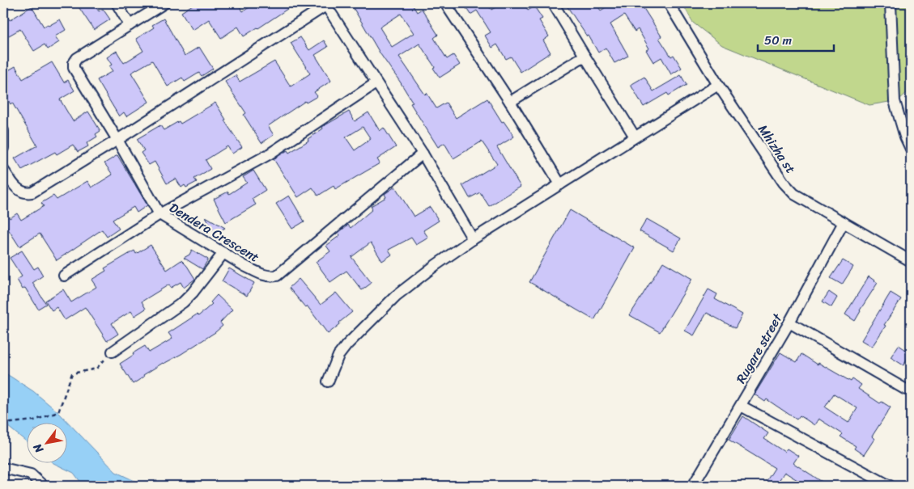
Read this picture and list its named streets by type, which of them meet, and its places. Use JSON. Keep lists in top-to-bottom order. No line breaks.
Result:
{"streets":{"street":["Mhizha st","Dendera Crescent","Rugare street"]},"crossings":[["Mhizha st","Rugare street"]],"scale_bar":"50 m","north":"bottom left"}
